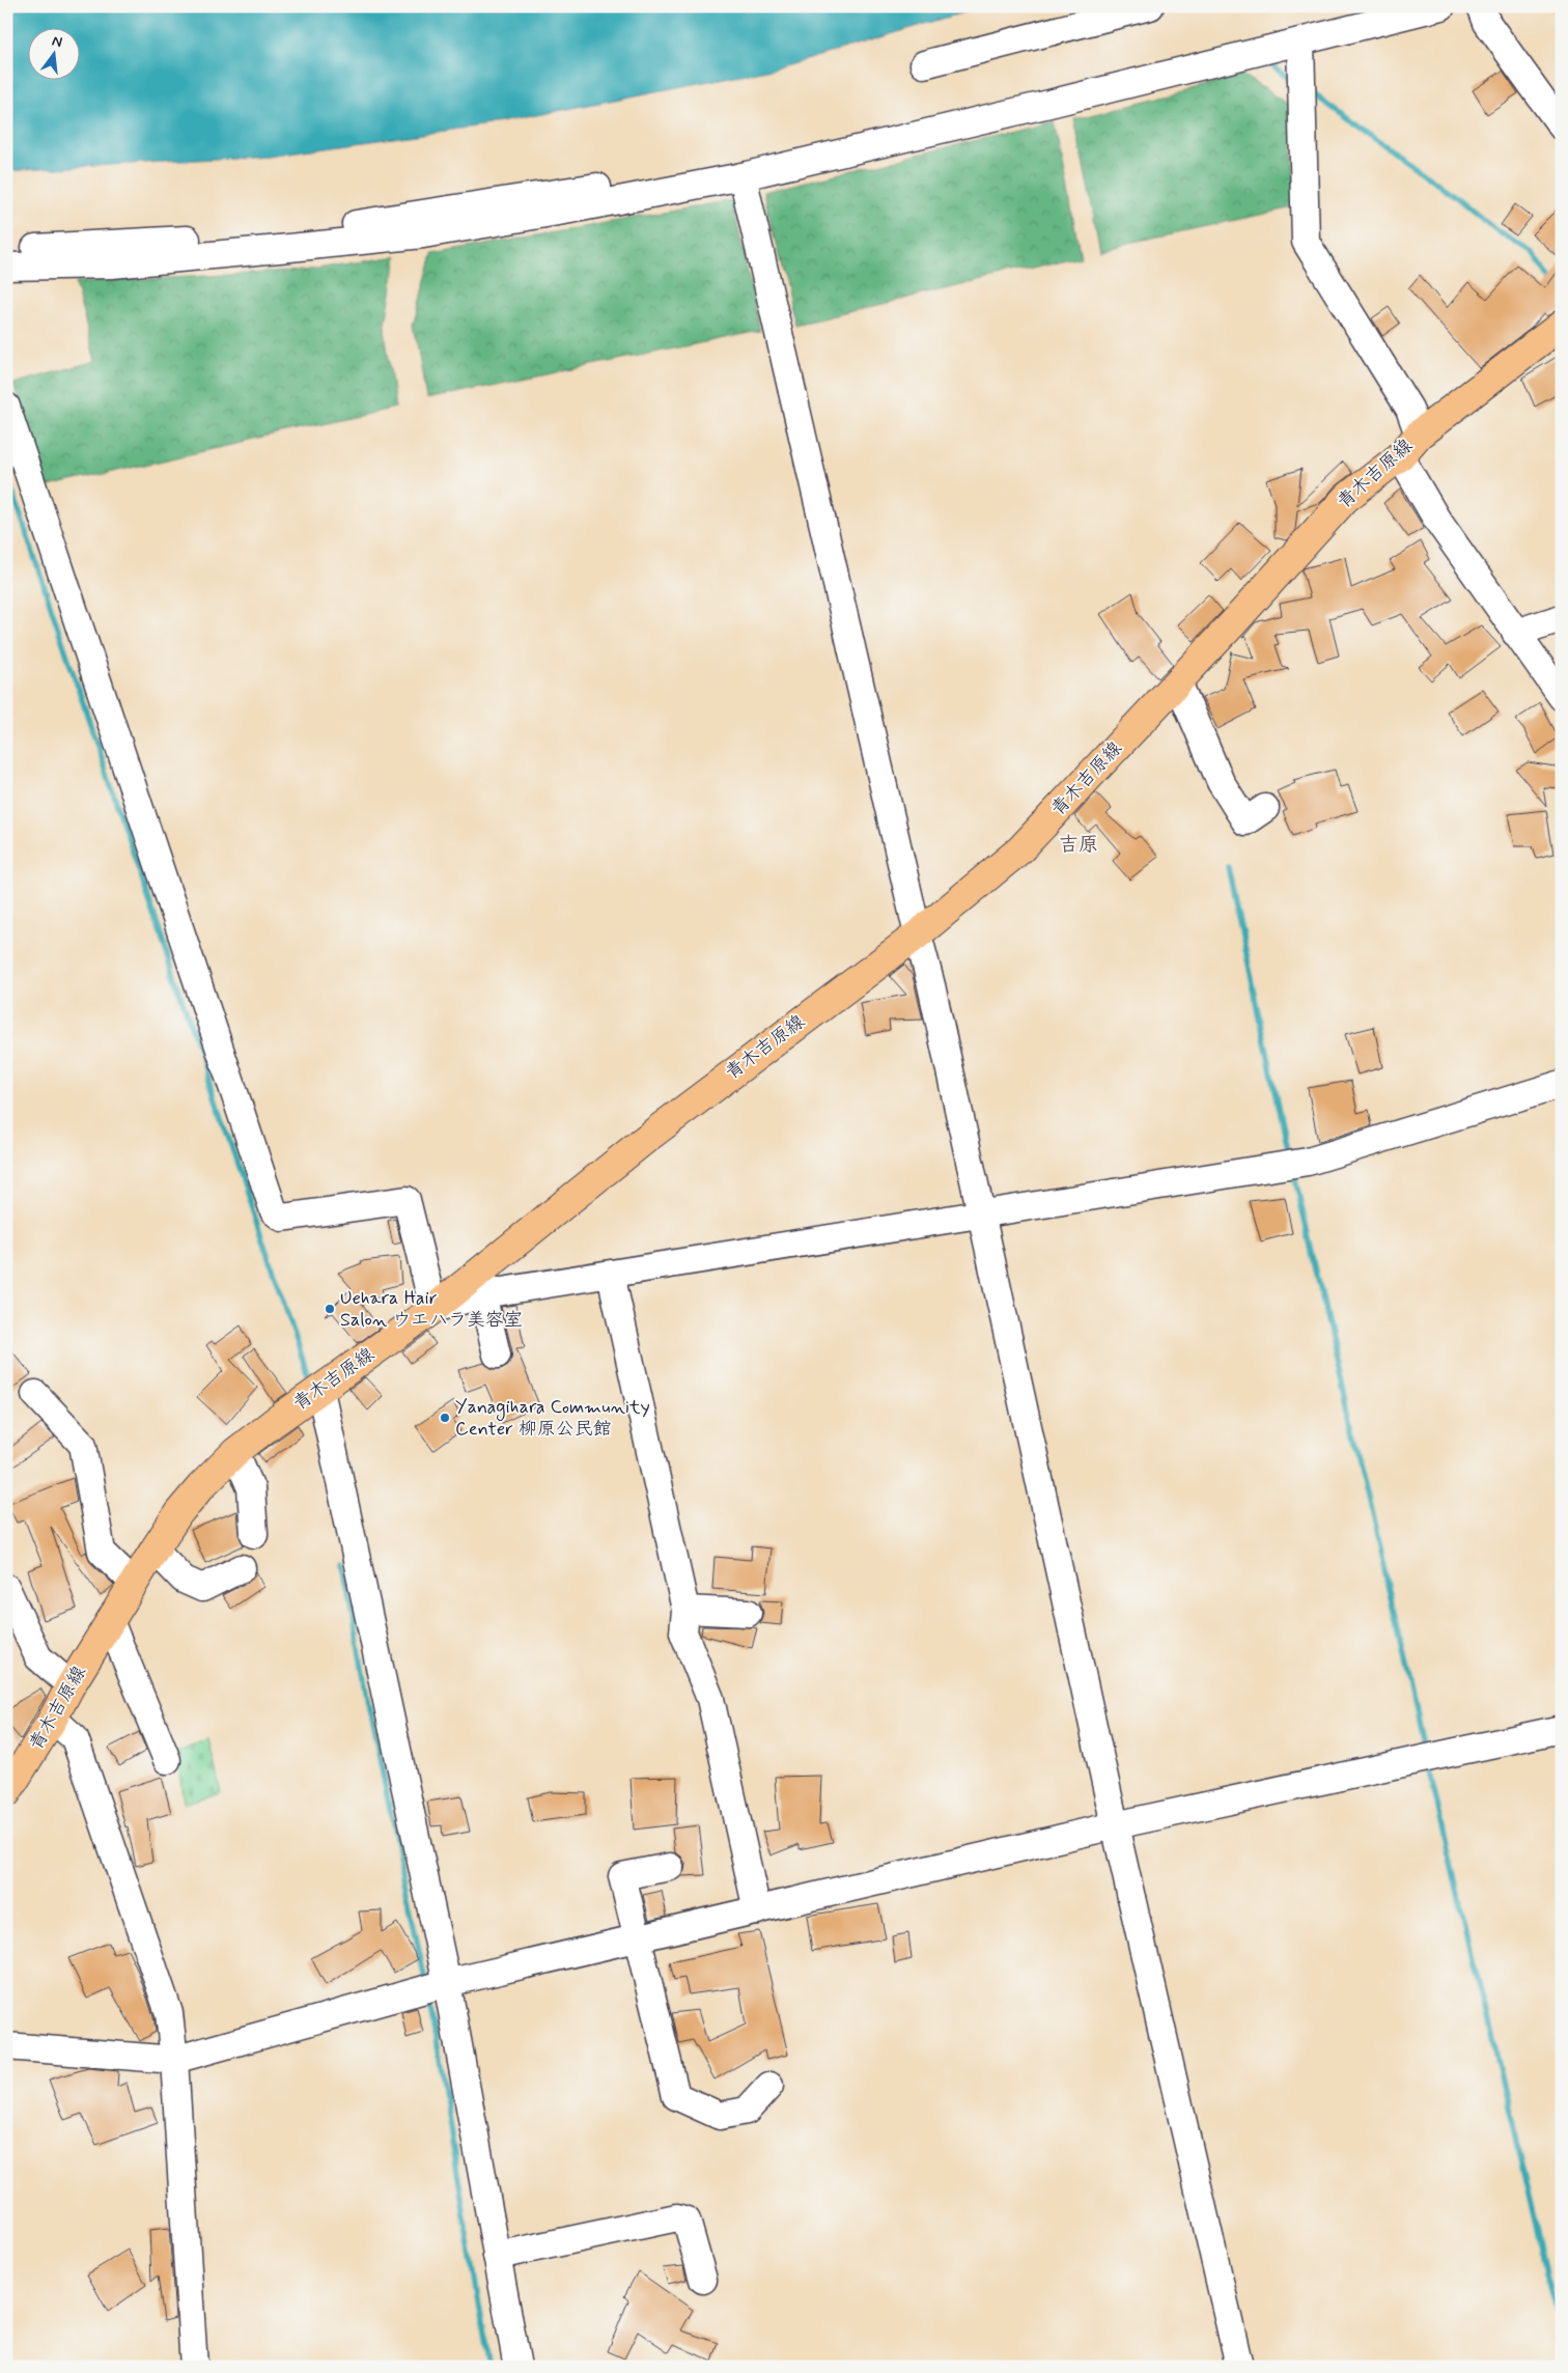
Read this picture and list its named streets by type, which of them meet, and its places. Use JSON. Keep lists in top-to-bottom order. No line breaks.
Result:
{"streets":{"main road":["青木吉原線"]},"districts":["吉原"],"places":["Uehara Hair Salon ウエハラ美容室","Yanagihara Community Center 柳原公民館"],"north":"top"}
